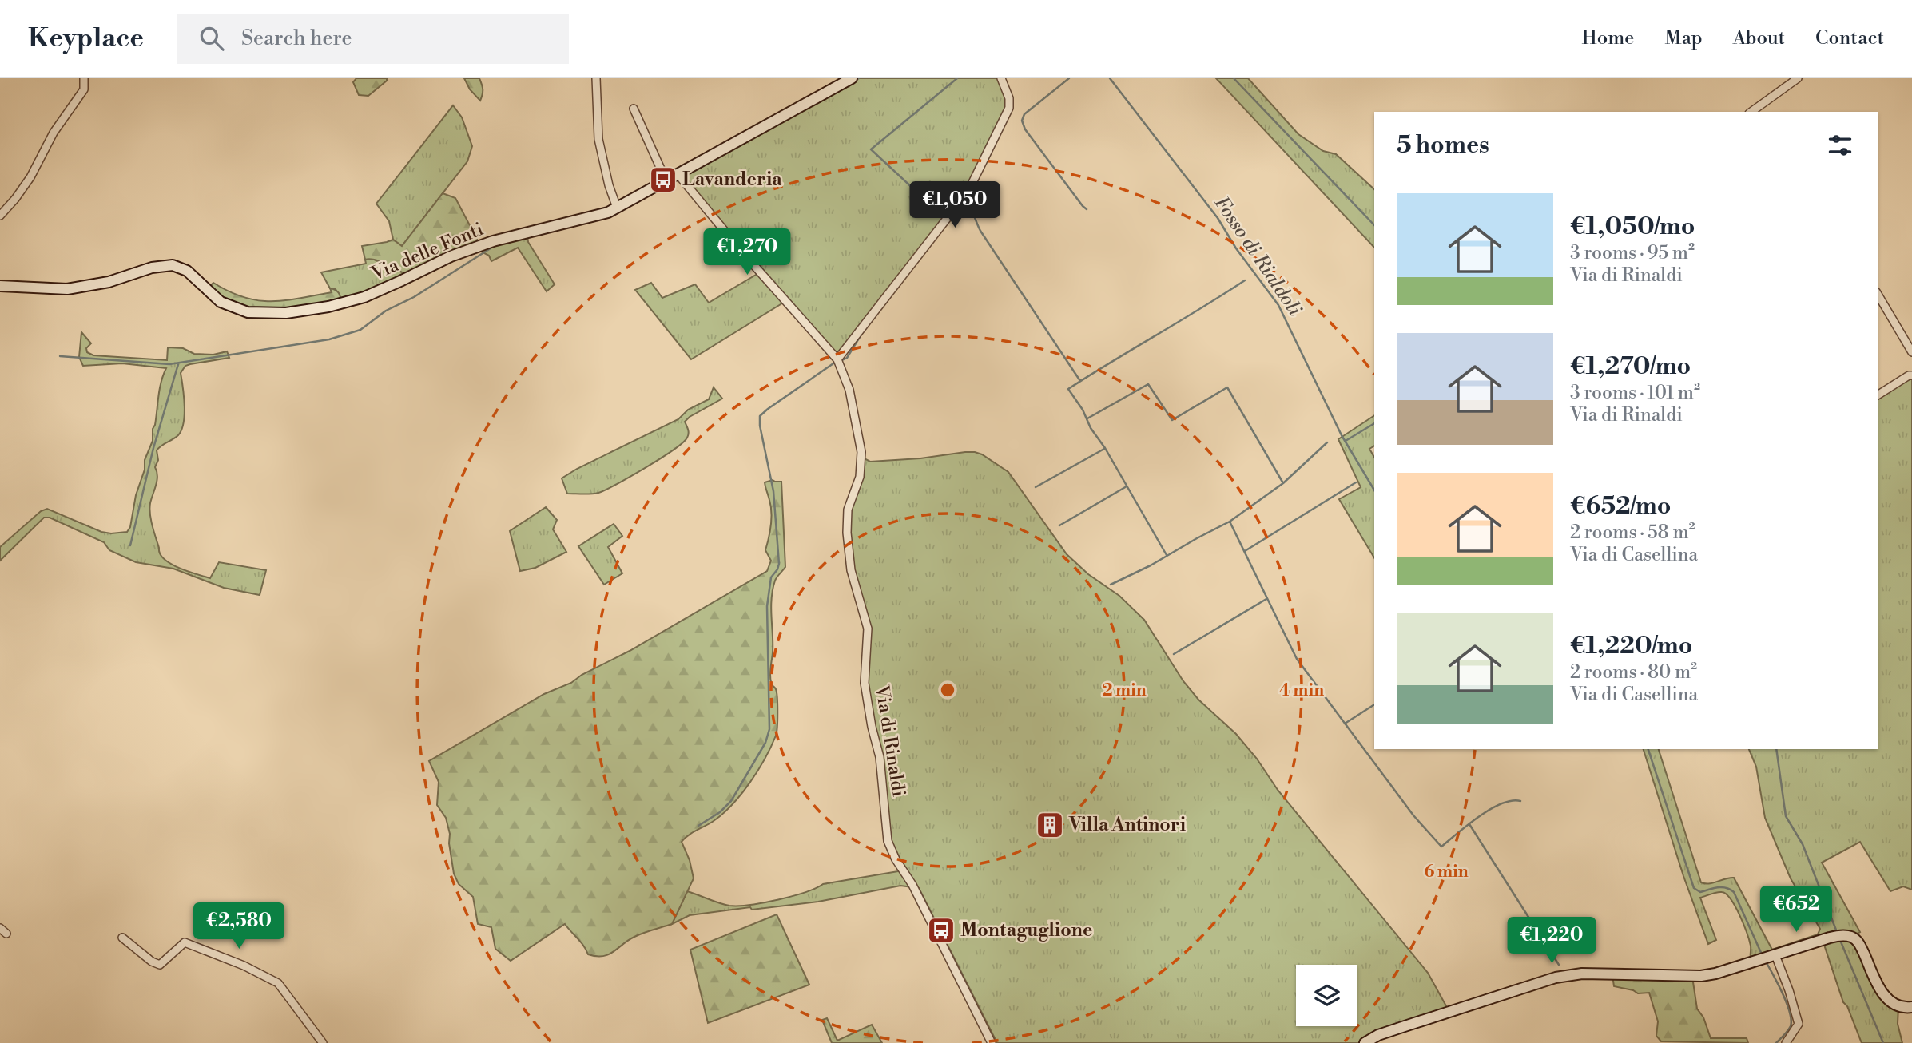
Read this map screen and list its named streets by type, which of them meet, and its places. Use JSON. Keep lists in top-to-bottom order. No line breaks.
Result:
{"streets":{"street":["Via delle Fonti","Via di Rinaldi"]},"crossings":[["Via delle Fonti","Via di Rinaldi"]],"water":["Fosso di Rialdoli"],"places":{"bus stop":["Lavanderia","Montaguglione"],"building":["Villa Antinori"]},"page":{"header":"Keyplace","search":"Search here","nav":["Home","Map","About","Contact"],"heading":"5 homes","list":[{"name":"€1,050/mo","note":"3 rooms · 95 m² · Via di Rinaldi"},{"name":"€1,270/mo","note":"3 rooms · 101 m² · Via di Rinaldi"},{"name":"€652/mo","note":"2 rooms · 58 m² · Via di Casellina"},{"name":"€1,220/mo","note":"2 rooms · 80 m² · Via di Casellina"}],"price":["€1,050","€1,270","€652","€2,580","€1,220"]},"rings":["2 min","4 min","6 min"]}
